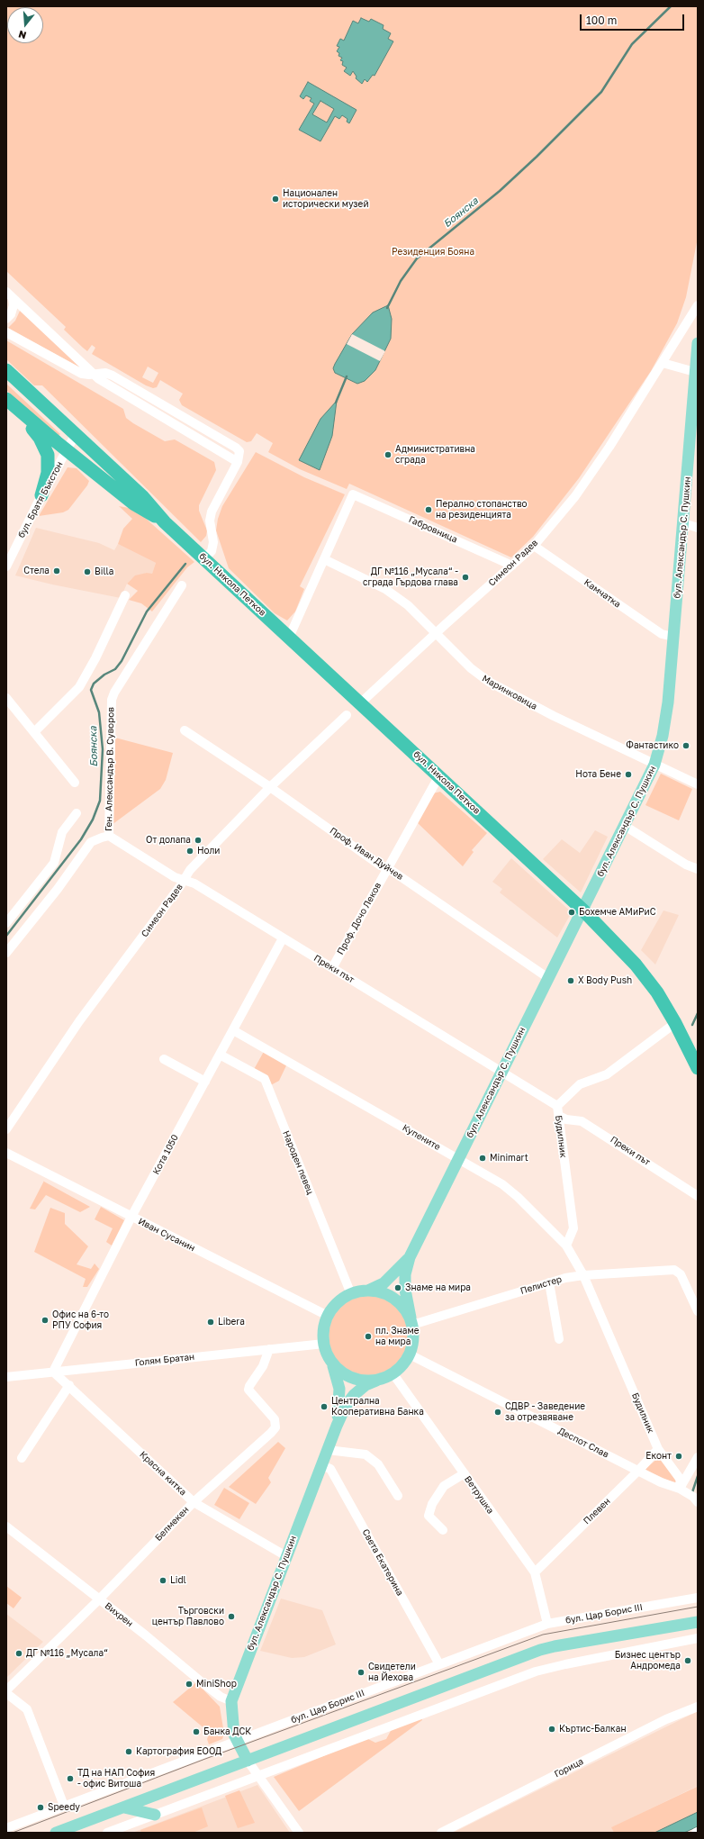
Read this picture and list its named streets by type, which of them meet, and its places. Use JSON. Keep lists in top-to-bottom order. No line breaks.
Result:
{"streets":{"highway":["бул. Никола Петков"],"main road":["бул. Александър С. Пушкин"],"street":["бул. Братя Бъкстон","Габровница","Симеон Радев","Камчатка","Маринковица","Ген. Александър В. Суворов","Проф. Иван Дуйчев","Проф. Дочо Леков","Преки път","Будилник","Купените","Кота 1050","Народен певец","Иван Сусанин","Пелистер","Голям Братан","Деспот Слав","Красна китка","Ветрушка","Плевен","Белмекен","Света Екатерина","бул. Цар Борис III","Вихрен","Горица"]},"crossings":[["бул. Братя Бъкстон","бул. Никола Петков"],["Габровница","Симеон Радев"],["Габровница","Маринковица"],["бул. Александър С. Пушкин","бул. Никола Петков"],["бул. Александър С. Пушкин","Камчатка"],["бул. Александър С. Пушкин","Маринковица"],["бул. Александър С. Пушкин","Проф. Иван Дуйчев"],["бул. Александър С. Пушкин","Преки път"],["бул. Александър С. Пушкин","Купените"],["бул. Александър С. Пушкин","Народен певец"],["бул. Александър С. Пушкин","Иван Сусанин"],["бул. Александър С. Пушкин","Пелистер"],["бул. Александър С. Пушкин","Голям Братан"],["бул. Александър С. Пушкин","Деспот Слав"],["бул. Александър С. Пушкин","Красна китка"],["бул. Александър С. Пушкин","Ветрушка"],["бул. Александър С. Пушкин","Света Екатерина"],["бул. Александър С. Пушкин","бул. Цар Борис III"],["бул. Александър С. Пушкин","Вихрен"],["Симеон Радев","бул. Никола Петков"],["Симеон Радев","Камчатка"],["Симеон Радев","Маринковица"],["Симеон Радев","Проф. Иван Дуйчев"],["Симеон Радев","Преки път"],["бул. Никола Петков","Проф. Дочо Леков"],["бул. Никола Петков","Будилник"],["Ген. Александър В. Суворов","Преки път"],["Проф. Иван Дуйчев","Проф. Дочо Леков"],["Проф. Дочо Леков","Преки път"],["Преки път","Будилник"],["Преки път","Кота 1050"],["Будилник","Купените"],["Будилник","Пелистер"],["Будилник","Деспот Слав"],["Будилник","Плевен"],["Купените","Кота 1050"],["Купените","Пелистер"],["Кота 1050","Народен певец"],["Кота 1050","Иван Сусанин"],["Кота 1050","Голям Братан"],["Кота 1050","Красна китка"],["Народен певец","Иван Сусанин"],["Народен певец","Пелистер"],["Народен певец","Голям Братан"],["Народен певец","Деспот Слав"],["Народен певец","Ветрушка"],["Иван Сусанин","Пелистер"],["Иван Сусанин","Голям Братан"],["Иван Сусанин","Деспот Слав"],["Иван Сусанин","Ветрушка"],["Пелистер","Голям Братан"],["Пелистер","Деспот Слав"],["Пелистер","Ветрушка"],["Голям Братан","Деспот Слав"],["Голям Братан","Красна китка"],["Голям Братан","Ветрушка"],["Голям Братан","Белмекен"],["Деспот Слав","Ветрушка"],["Деспот Слав","Плевен"],["Красна китка","Белмекен"],["Ветрушка","Плевен"],["Ветрушка","бул. Цар Борис III"],["Белмекен","Вихрен"],["Света Екатерина","бул. Цар Борис III"]],"water":["Боянска"],"parks":["Резиденция Бояна"],"places":["Национален исторически музей","Административна сграда","Перално стопанство на резиденцията","Стела","Billa","ДГ №116 „Мусала“ - сграда Гърдова глава","Фантастико","Нота Бене","От долапа","Ноли","Бохемче АМиРиС","X Body Push","Minimart","Знаме на мира","Офис на 6-то РПУ София","Libera","пл. Знаме на мира","Централна Кооперативна Банка","СДВР - Заведение за отрезвяване","Еконт","Lidl","Търговски център Павлово","ДГ №116 „Мусала“","Бизнес център Андромеда","Свидетели на Йехова","MiniShop","Къртис-Балкан","Банка ДСК","Картография ЕООД","ТД на НАП София - офис Витоша","Speedy"],"scale_bar":"100 m","north":"bottom"}
